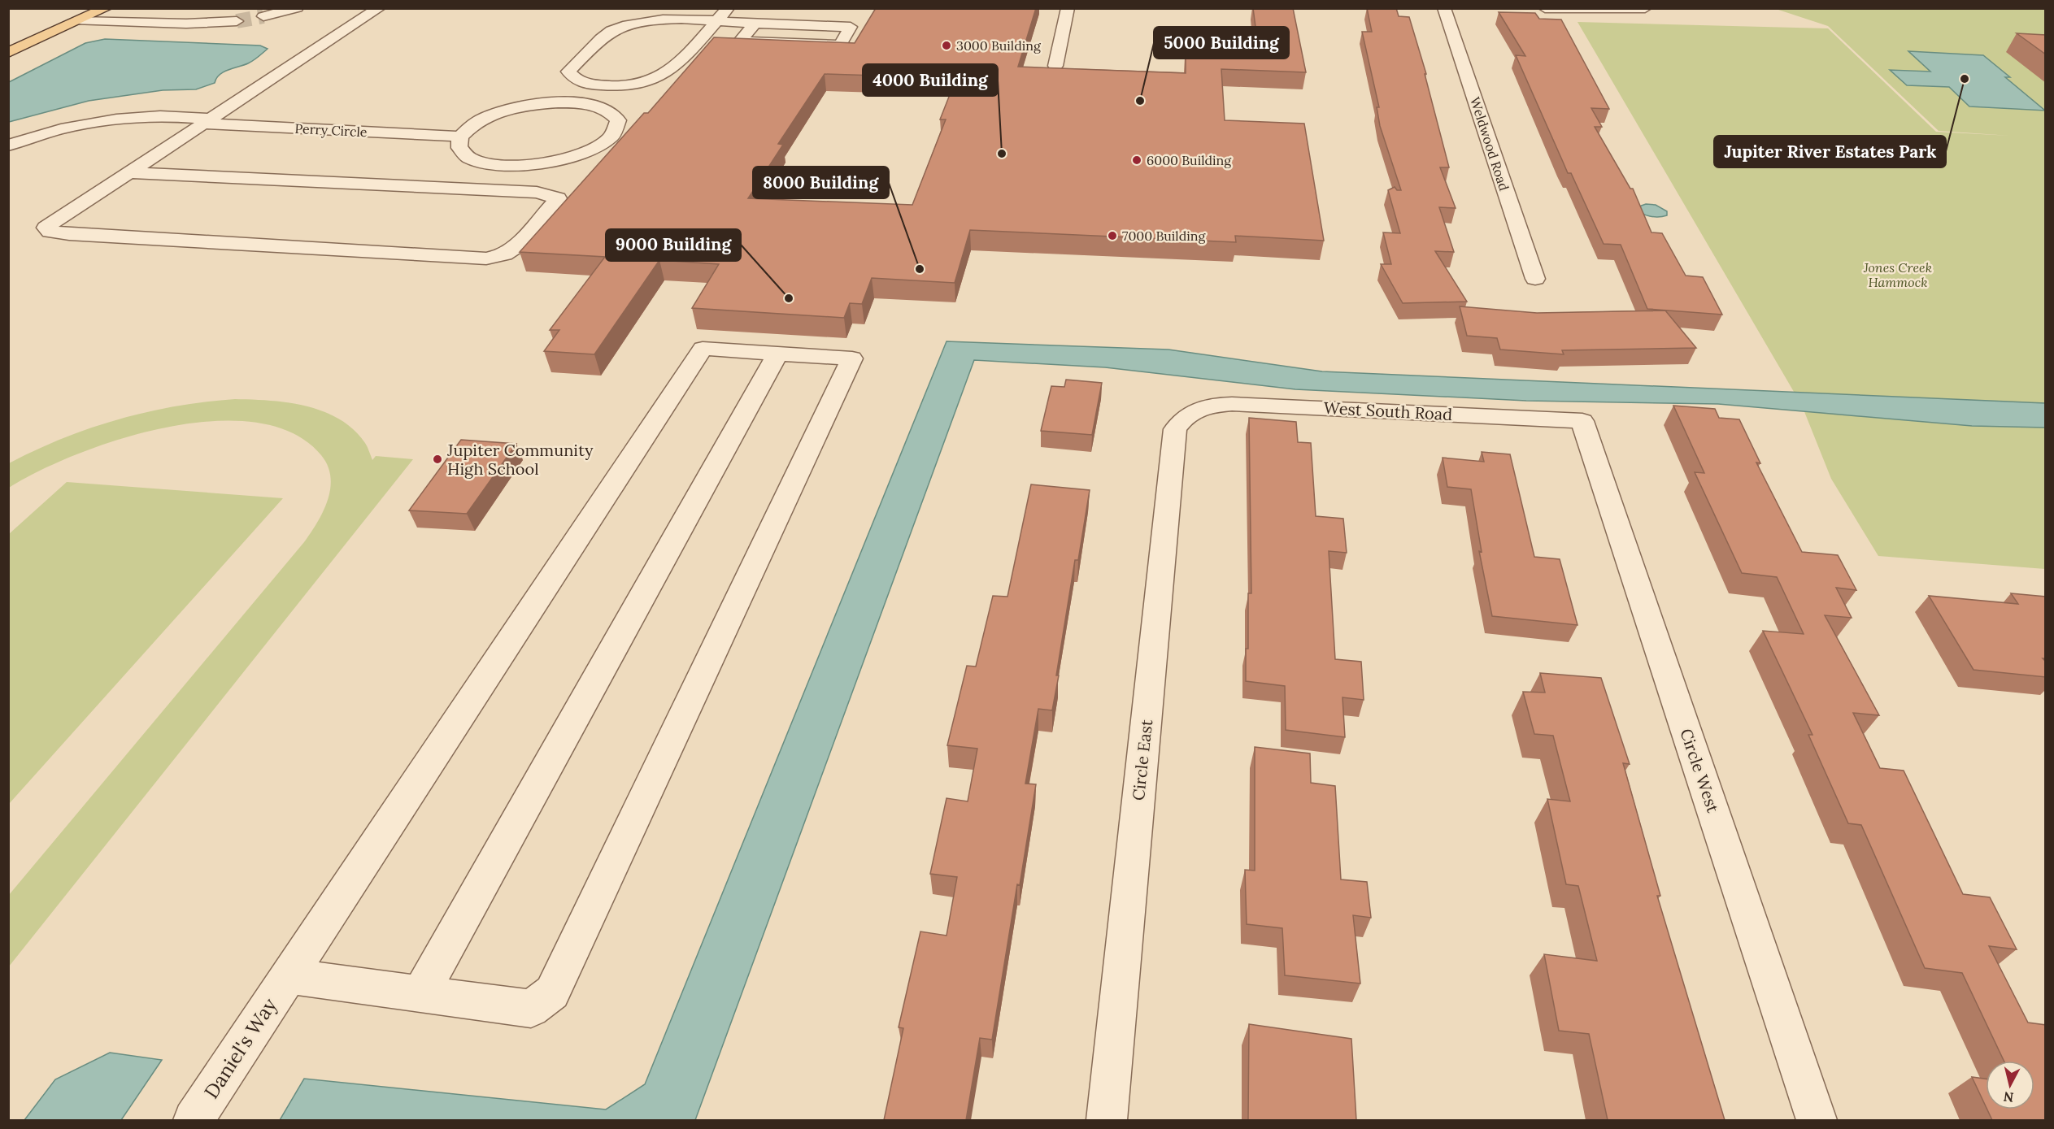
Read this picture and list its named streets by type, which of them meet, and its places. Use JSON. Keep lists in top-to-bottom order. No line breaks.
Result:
{"streets":{"street":["Perry Circle","Weldwood Road","West South Road","Circle East","Circle West","Daniel's Way"]},"crossings":[["West South Road","Circle East"],["West South Road","Circle West"]],"parks":["Jones Creek Hammock"],"places":["3000 Building","Jupiter River Estates Park","5000 Building","4000 Building","6000 Building","7000 Building","8000 Building","9000 Building","Jupiter Community High School"],"north":"bottom"}
